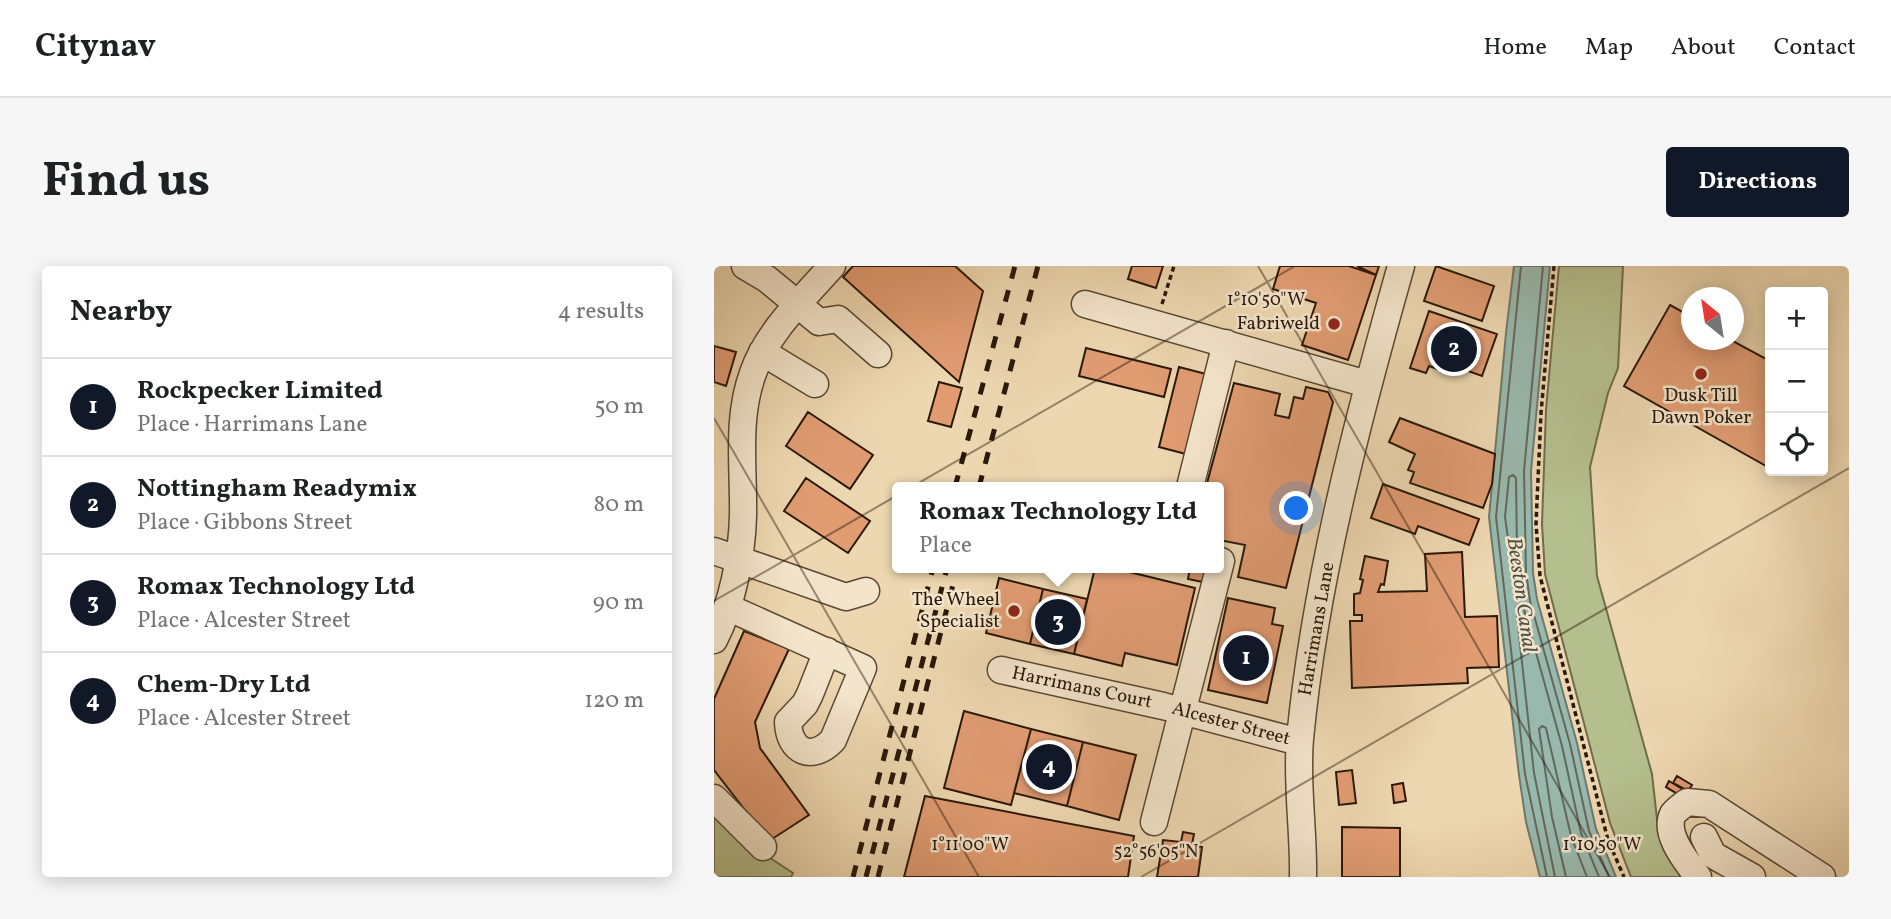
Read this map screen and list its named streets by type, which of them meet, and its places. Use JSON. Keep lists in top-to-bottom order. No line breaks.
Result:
{"streets":{"street":["Harrimans Lane","Harrimans Court","Alcester Street"]},"crossings":[["Harrimans Lane","Alcester Street"],["Harrimans Court","Alcester Street"]],"water":["Beeston Canal"],"places":["Fabriweld","Dusk Till Dawn Poker","The Wheel Specialist"],"north":"top left","page":{"header":"Citynav","nav":["Home","Map","About","Contact"],"buttons":"Directions","title":"Find us","heading":["Nearby","4 results"],"map_buttons":["+","−"],"pins":["2","3","1","4"],"list":[{"mark":"1","name":"Rockpecker Limited","note":"Place · Harrimans Lane","value":"50 m"},{"mark":"2","name":"Nottingham Readymix","note":"Place · Gibbons Street","value":"80 m"},{"mark":"3","name":"Romax Technology Ltd","note":"Place · Alcester Street","value":"90 m"},{"mark":"4","name":"Chem-Dry Ltd","note":"Place · Alcester Street","value":"120 m"}],"popup":["Romax Technology Ltd","Place"]},"coordinates":["1°10'50\"W","1°11'00\"W","52°56'05\"N"]}
